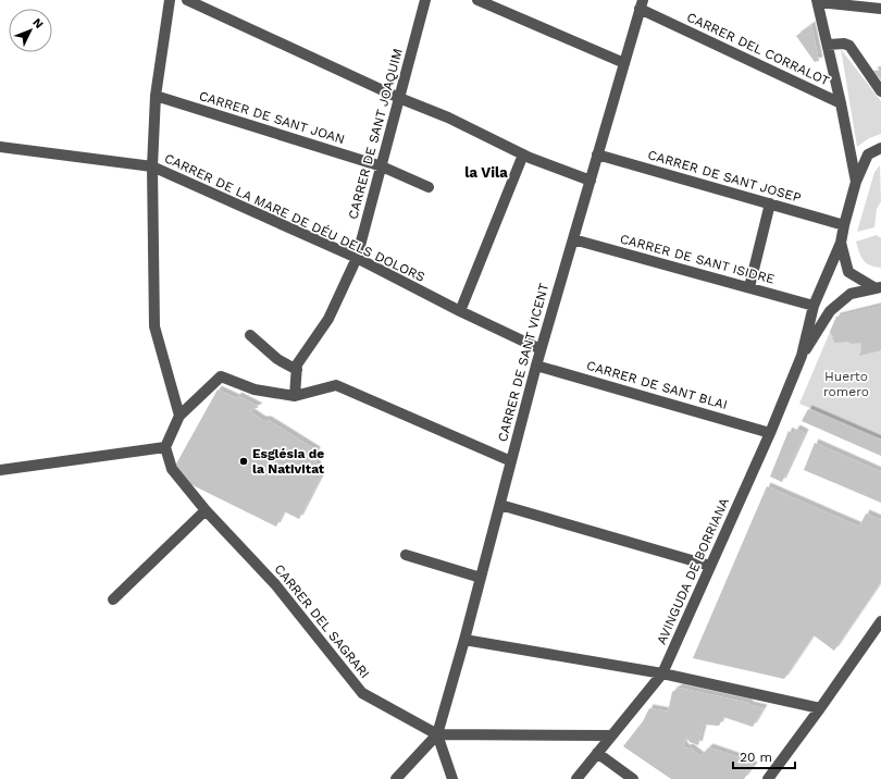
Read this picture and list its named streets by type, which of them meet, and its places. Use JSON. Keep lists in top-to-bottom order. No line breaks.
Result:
{"streets":{"street":["CARRER DEL CORRALOT","CARRER DE SANT JOAN","CARRER DE SANT JOAQUIM","CARRER DE SANT JOSEP","CARRER DE LA MARE DE DÉU DELS DOLORS","CARRER DE SANT ISIDRE","CARRER DE SANT VICENT","CARRER DE SANT BLAI","AVINGUDA DE BORRIANA","CARRER DEL SAGRARI"]},"crossings":[["CARRER DEL CORRALOT","CARRER DE SANT VICENT"],["CARRER DE SANT JOAN","CARRER DE SANT JOAQUIM"],["CARRER DE SANT JOAQUIM","CARRER DE LA MARE DE DÉU DELS DOLORS"],["CARRER DE SANT JOSEP","CARRER DE SANT VICENT"],["CARRER DE LA MARE DE DÉU DELS DOLORS","CARRER DE SANT VICENT"],["CARRER DE SANT ISIDRE","CARRER DE SANT VICENT"],["CARRER DE SANT ISIDRE","AVINGUDA DE BORRIANA"],["CARRER DE SANT VICENT","CARRER DE SANT BLAI"],["CARRER DE SANT VICENT","CARRER DEL SAGRARI"],["CARRER DE SANT BLAI","AVINGUDA DE BORRIANA"],["AVINGUDA DE BORRIANA","CARRER DEL SAGRARI"]],"districts":["la Vila"],"parks":["Huerto romero"],"places":["Església de la Nativitat"],"scale_bar":"20 m","north":"top right"}
